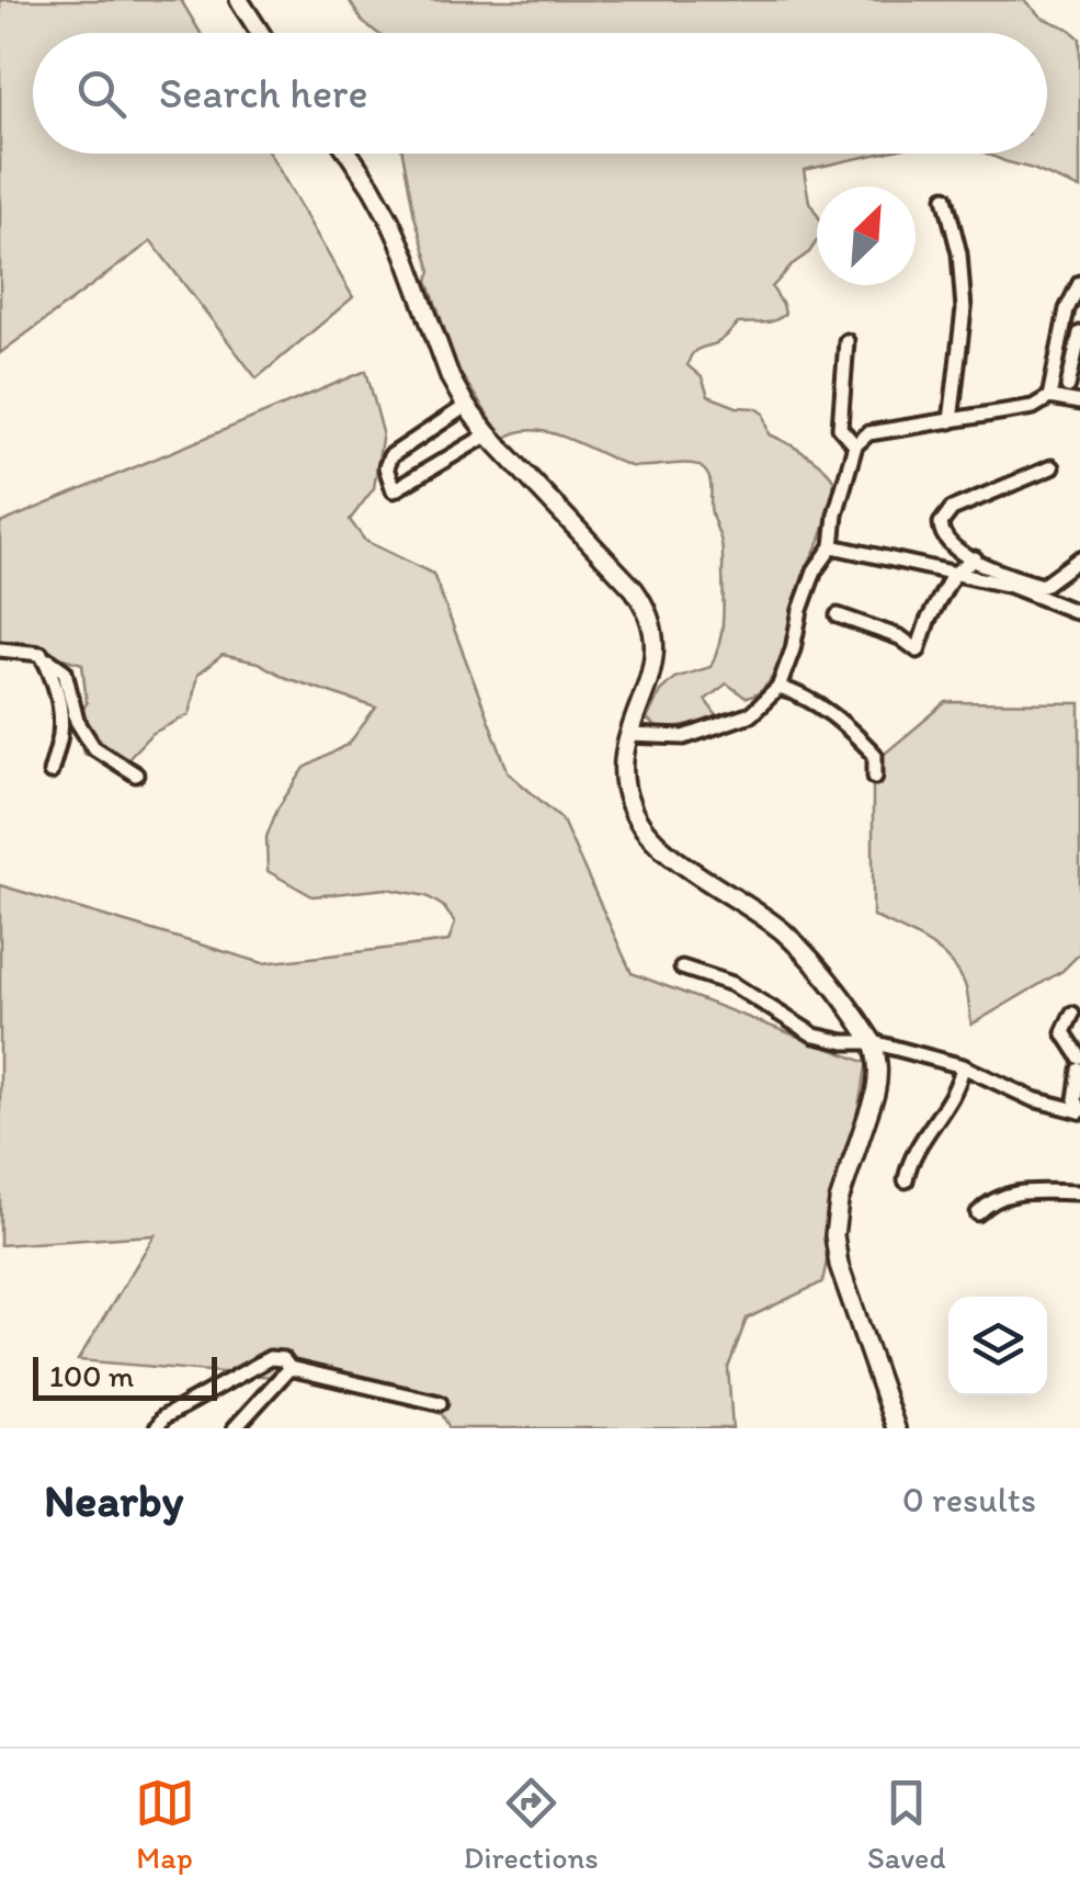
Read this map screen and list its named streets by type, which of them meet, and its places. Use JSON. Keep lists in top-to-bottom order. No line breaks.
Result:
{"scale_bar":"100 m","north":"top right","page":{"search":"Search here","scale":"100 m","heading":["Nearby","0 results"],"nav":["Map","Directions","Saved"]}}
